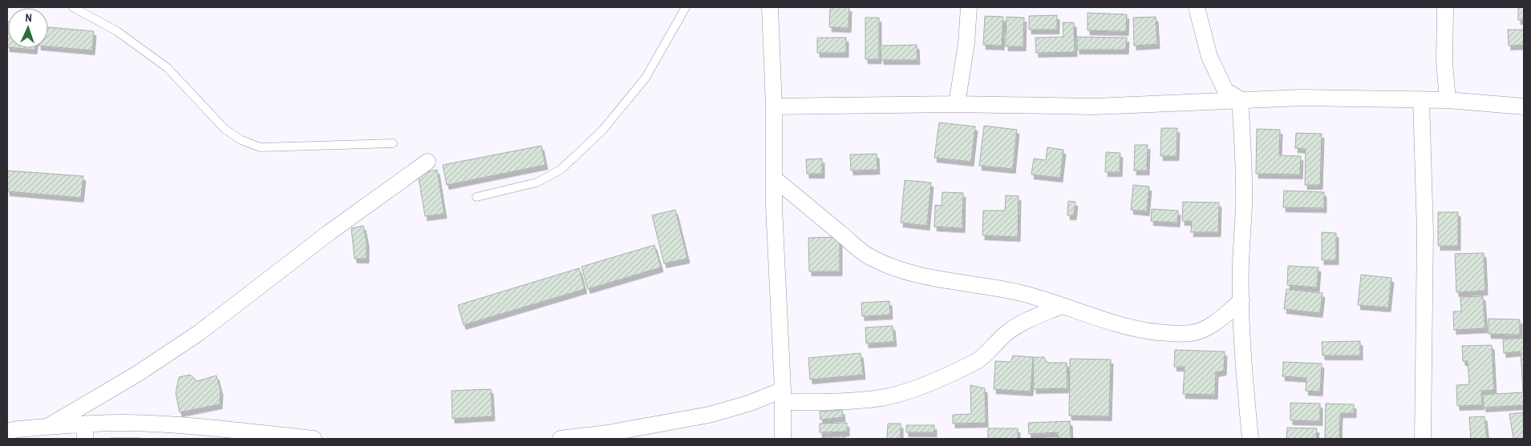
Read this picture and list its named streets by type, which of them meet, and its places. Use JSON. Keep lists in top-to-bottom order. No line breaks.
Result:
{"north":"top"}
